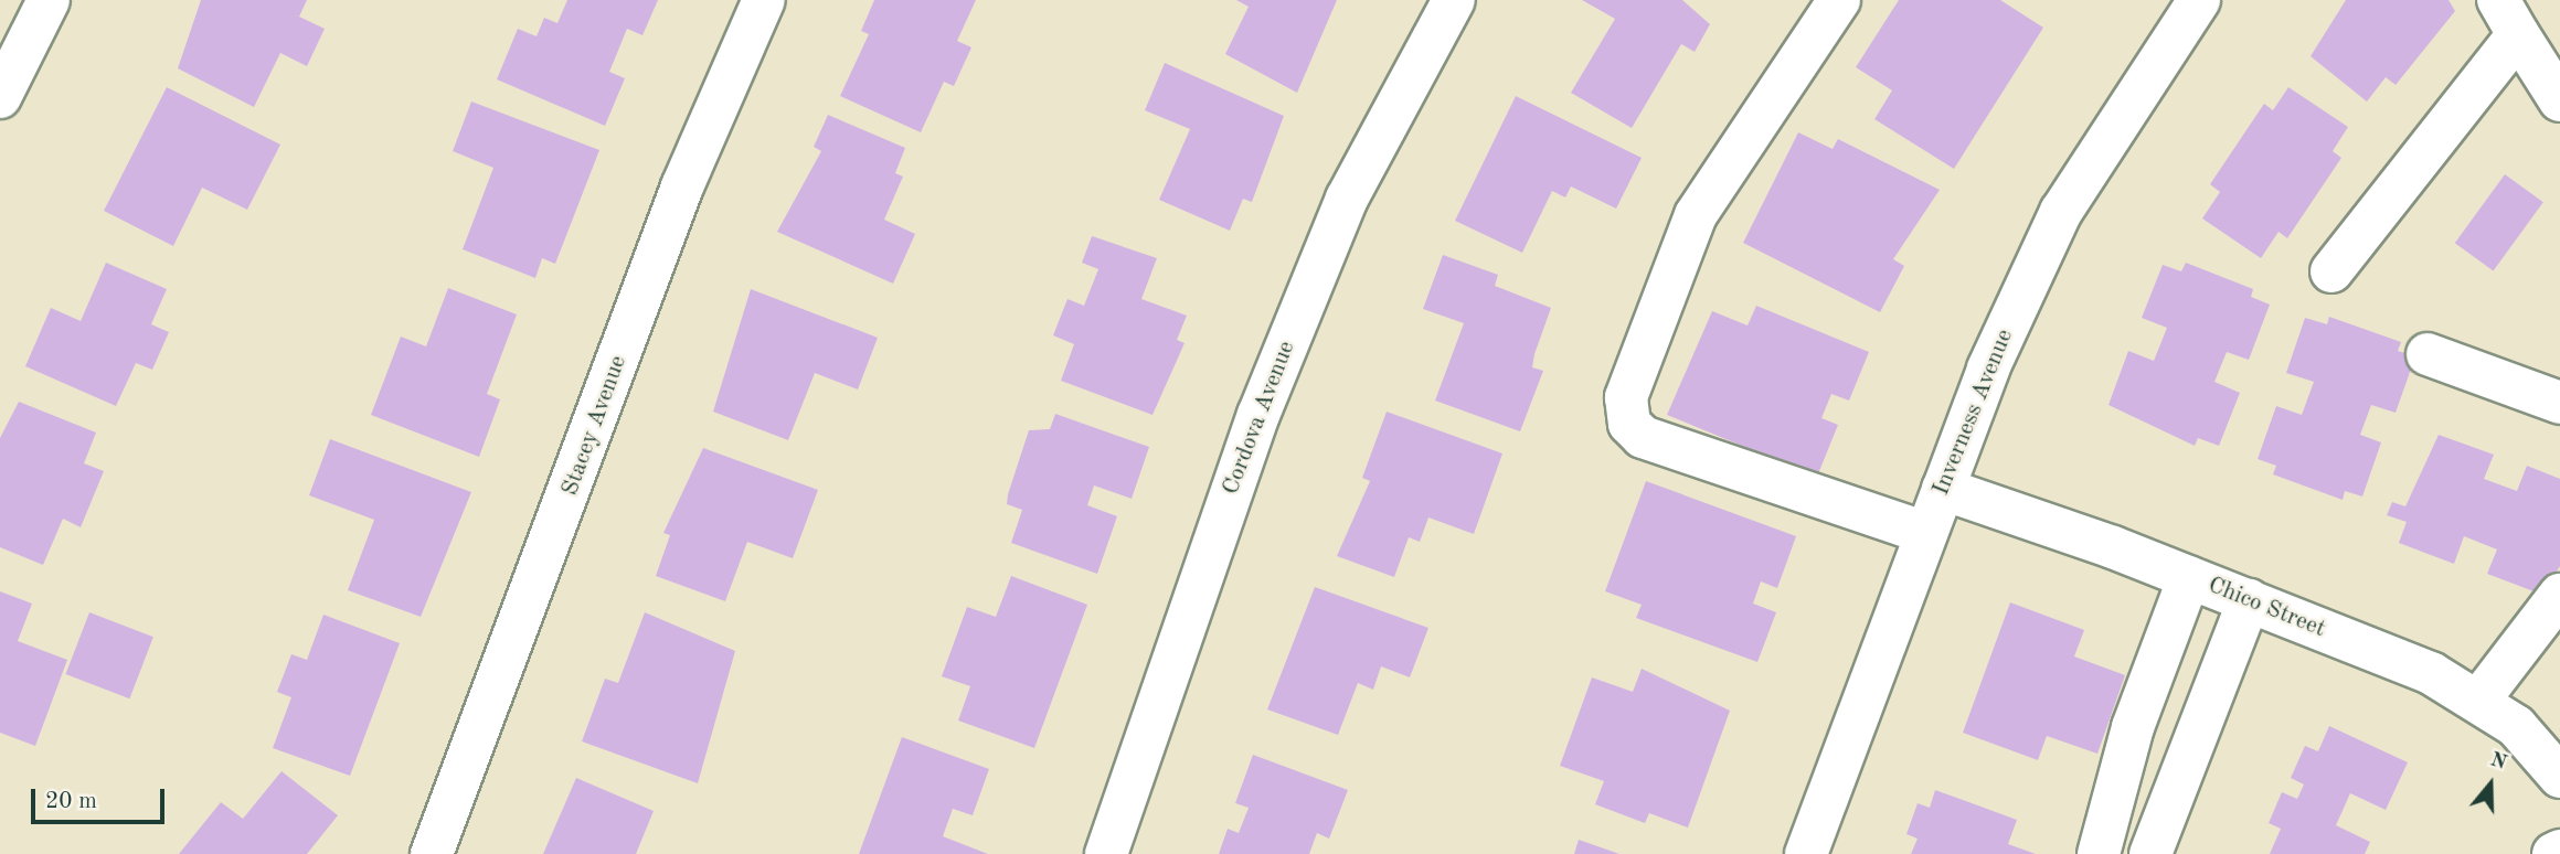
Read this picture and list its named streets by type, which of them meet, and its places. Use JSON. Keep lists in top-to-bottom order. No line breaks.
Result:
{"streets":{"street":["Inverness Avenue","Cordova Avenue","Stacey Avenue","Chico Street"]},"crossings":[["Inverness Avenue","Chico Street"]],"scale_bar":"20 m","north":"top"}
